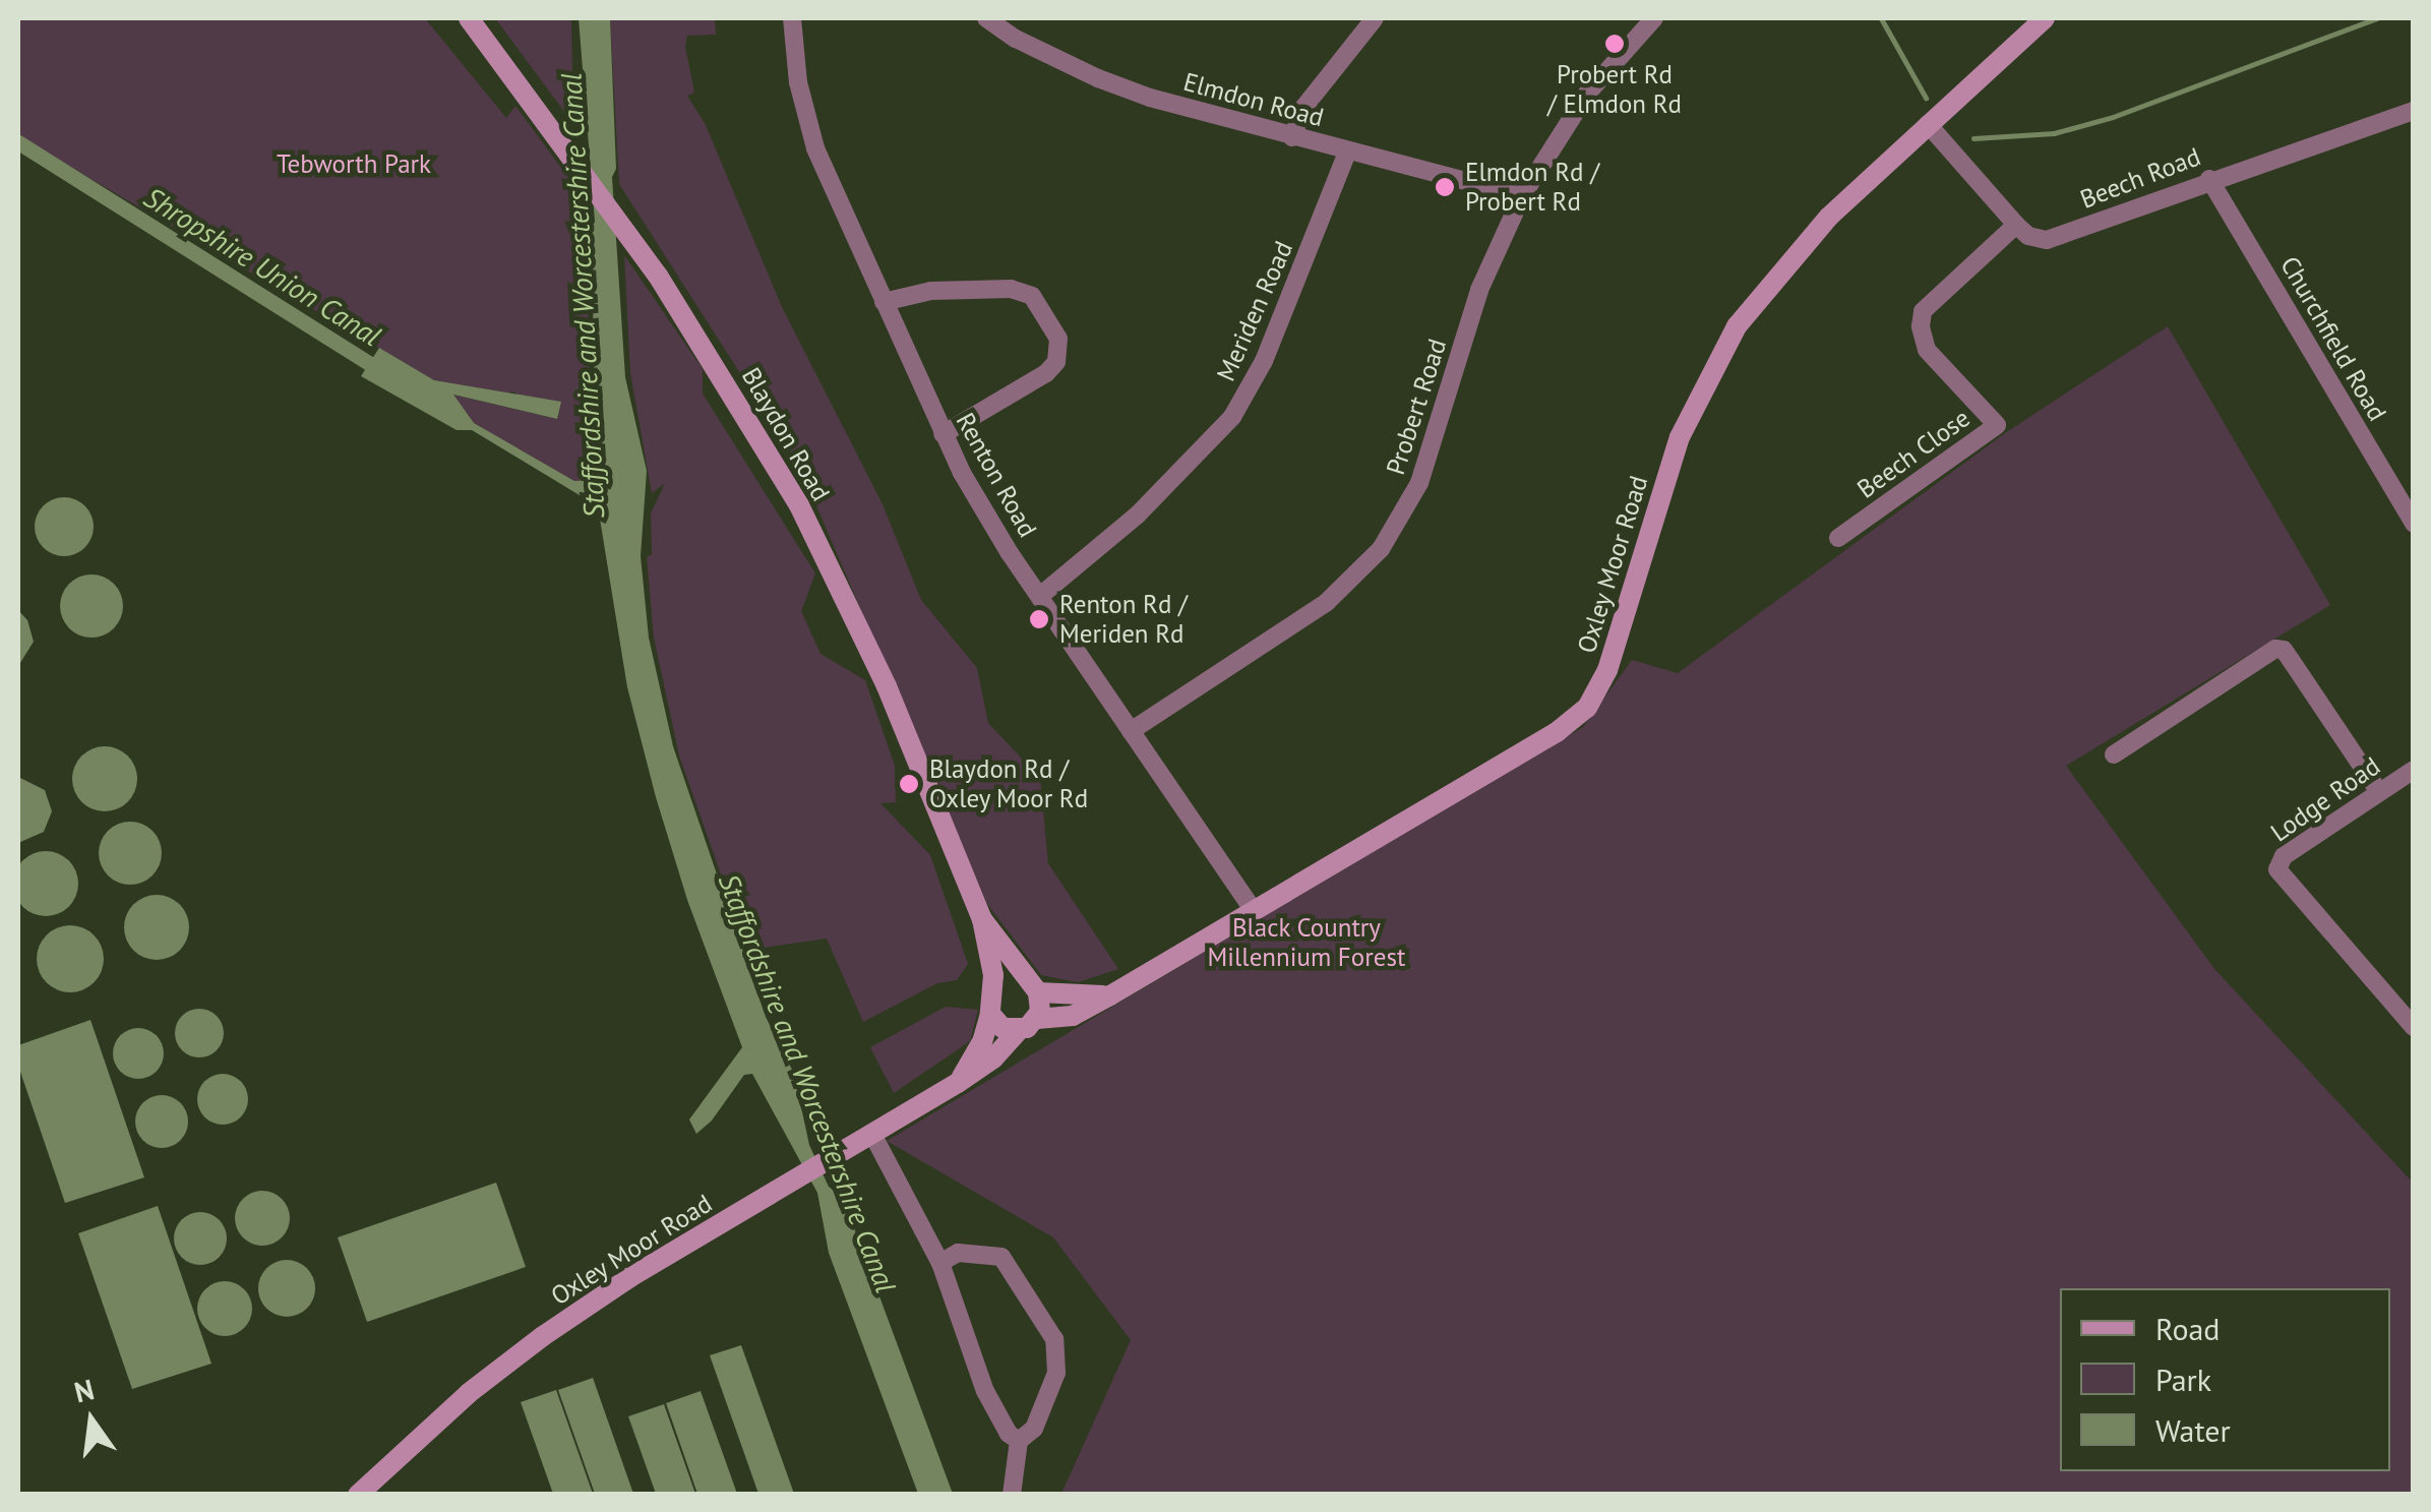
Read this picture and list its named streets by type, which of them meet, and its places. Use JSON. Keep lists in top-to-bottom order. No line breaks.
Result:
{"streets":{"street":["Elmdon Road","Beech Road","Meriden Road","Churchfield Road","Probert Road","Blaydon Road","Beech Close","Renton Road","Oxley Moor Road","Lodge Road"]},"crossings":[["Elmdon Road","Meriden Road"],["Elmdon Road","Probert Road"],["Beech Road","Churchfield Road"],["Beech Road","Beech Close"],["Meriden Road","Renton Road"],["Probert Road","Renton Road"],["Blaydon Road","Oxley Moor Road"],["Renton Road","Oxley Moor Road"]],"water":["Shropshire Union Canal","Staffordshire and Worcestershire Canal"],"parks":["Tebworth Park","Black Country Millennium Forest"],"places":["Probert Rd / Elmdon Rd","Elmdon Rd / Probert Rd","Renton Rd / Meriden Rd","Blaydon Rd / Oxley Moor Rd"],"legend":["Road","Park","Water"],"north":"top"}
